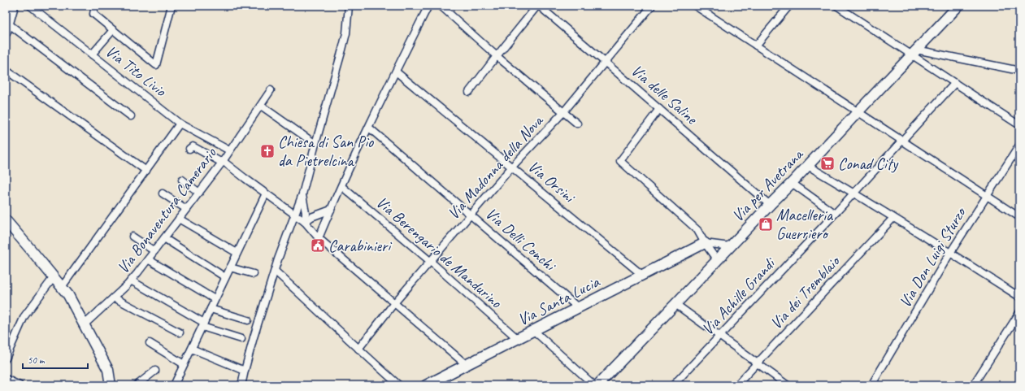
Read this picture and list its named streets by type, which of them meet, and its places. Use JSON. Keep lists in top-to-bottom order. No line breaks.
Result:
{"streets":{"street":["Via Tito Livio","Via delle Saline","Via Madonna della Nova","Via Orsini","Via per Avetrana","Via Bonaventura Camerario","Via Delli Conchi","Via Berengario de Mandurino","Via Don Luigi Sturzo","Via dei Tremblaio","Via Achille Grandi","Via Santa Lucia"]},"crossings":[["Via Tito Livio","Via Bonaventura Camerario"],["Via delle Saline","Via Madonna della Nova"],["Via delle Saline","Via per Avetrana"],["Via Madonna della Nova","Via Orsini"],["Via Madonna della Nova","Via Delli Conchi"],["Via Madonna della Nova","Via Berengario de Mandurino"],["Via Orsini","Via Santa Lucia"],["Via Delli Conchi","Via Santa Lucia"],["Via Berengario de Mandurino","Via Santa Lucia"]],"places":{"church":["Chiesa di San Pio da Pietrelcina"],"supermarket":["Conad City"],"shop":["Macelleria Guerriero"],"public building":["Carabinieri"]},"scale_bar":"50 m"}
